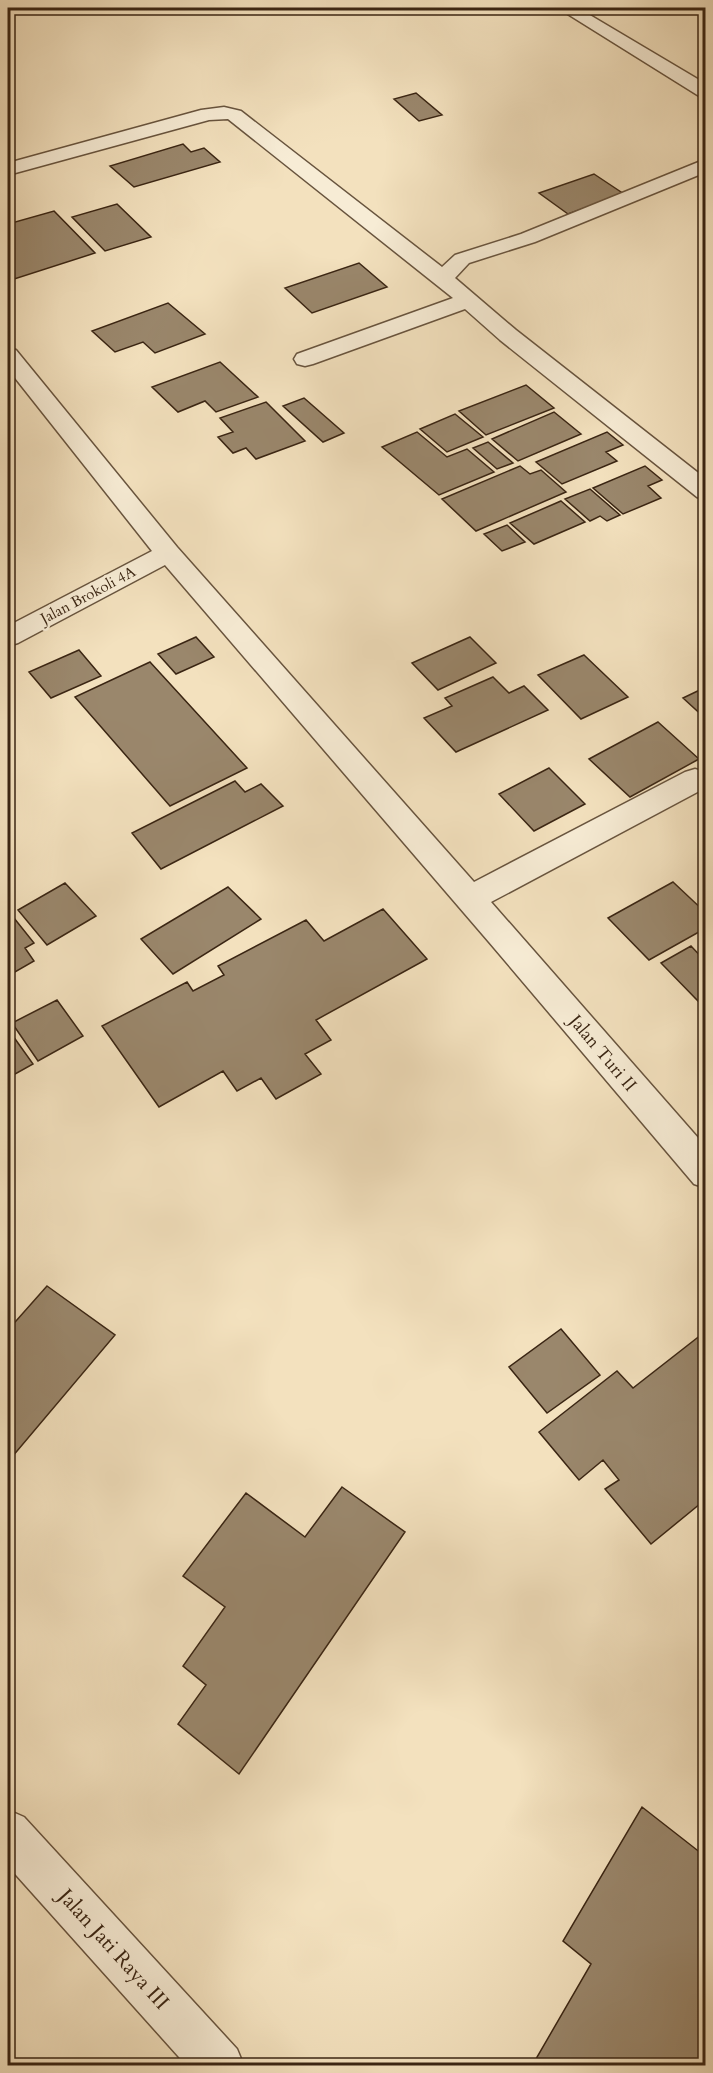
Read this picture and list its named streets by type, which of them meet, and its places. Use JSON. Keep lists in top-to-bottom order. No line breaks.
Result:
{"streets":{"street":["Jalan Brokoli 4A","Jalan Turi II","Jalan Jati Raya III"]},"crossings":[["Jalan Brokoli 4A","Jalan Turi II"]]}
